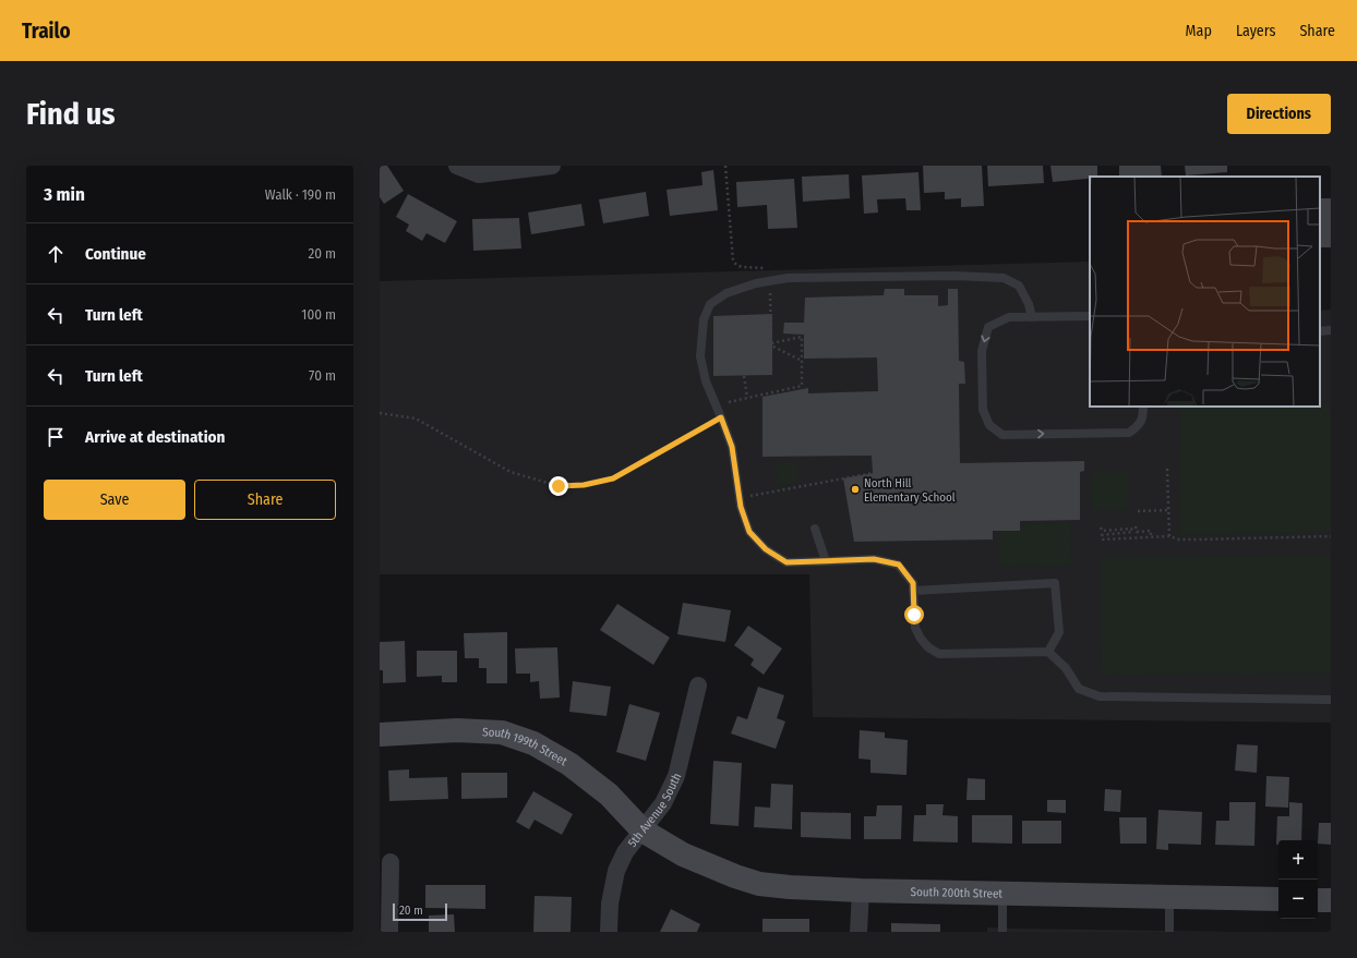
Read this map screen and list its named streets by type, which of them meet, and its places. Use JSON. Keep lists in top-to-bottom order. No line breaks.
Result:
{"streets":{"street":["South 199th Street","5th Avenue South","South 200th Street"]},"crossings":[["South 199th Street","5th Avenue South"],["South 199th Street","South 200th Street"],["5th Avenue South","South 200th Street"]],"places":["North Hill Elementary School"],"scale_bar":"20 m","page":{"header":"Trailo","nav":["Map","Layers","Share"],"buttons":["Directions",["Save","Share"]],"title":"Find us","heading":["3 min","Walk · 190 m"],"list":[["Continue","20 m"],["Turn left","100 m"],["Turn left","70 m"],"Arrive at destination"],"map_buttons":["+","−"],"scale":"20 m"}}
